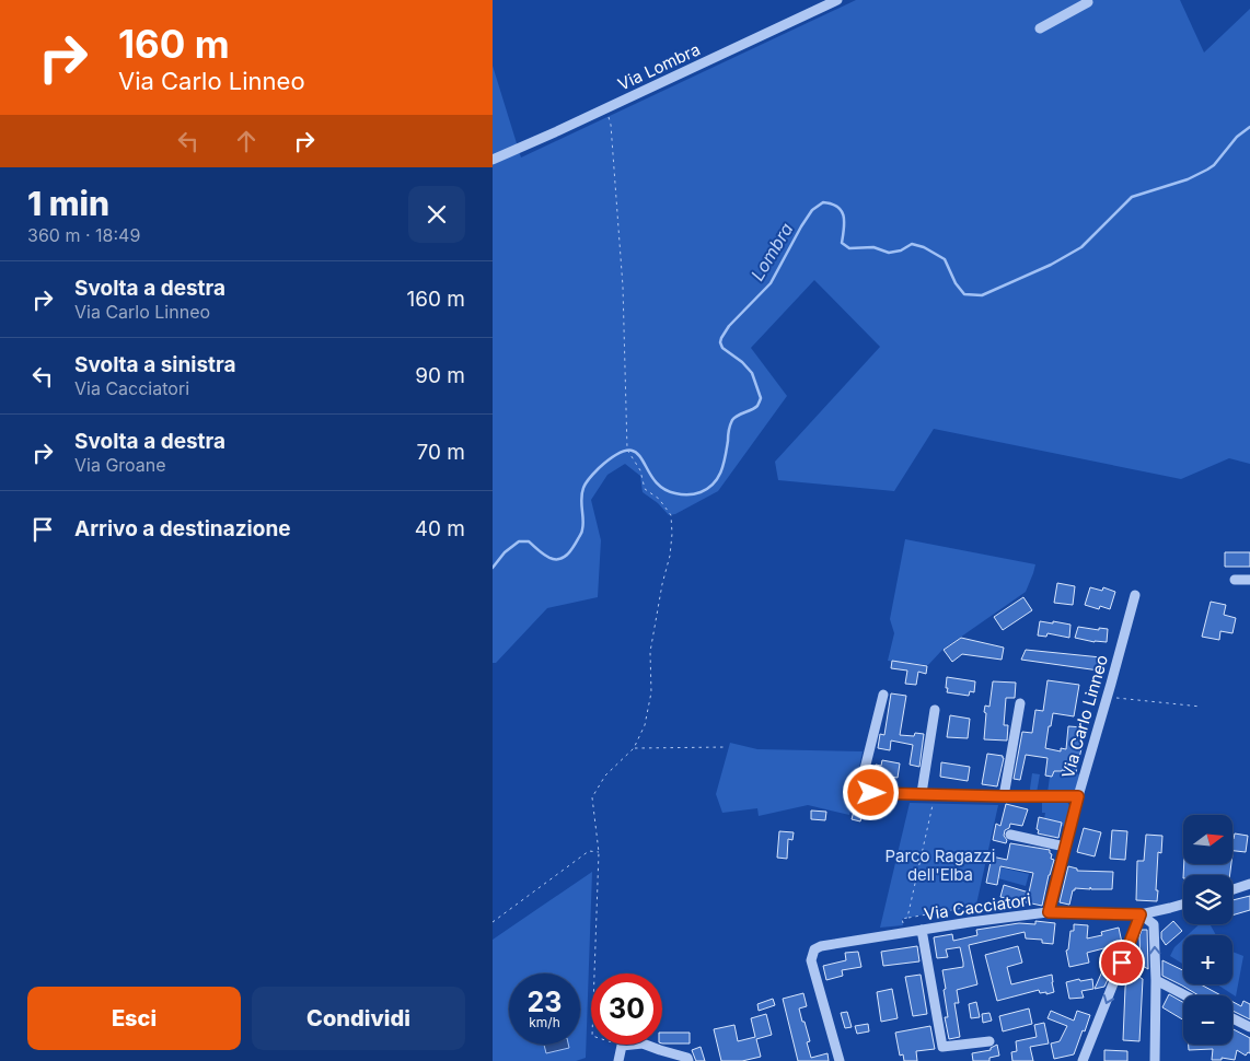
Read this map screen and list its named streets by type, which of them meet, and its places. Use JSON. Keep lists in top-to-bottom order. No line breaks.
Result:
{"streets":{"street":["Via Lombra","Via Carlo Linneo","Via Cacciatori"]},"crossings":[["Via Carlo Linneo","Via Cacciatori"]],"water":["Lombra"],"parks":["Parco Ragazzi dell'Elba"],"north":"right","page":{"turn":["160 m","Via Carlo Linneo"],"heading":["1 min","360 m · 18:49"],"list":[{"name":"Svolta a destra","note":"Via Carlo Linneo","value":"160 m"},{"name":"Svolta a sinistra","note":"Via Cacciatori","value":"90 m"},{"name":"Svolta a destra","note":"Via Groane","value":"70 m"},{"name":"Arrivo a destinazione","value":"40 m"}],"map_buttons":["+","−"],"speed":"23 km/h","limit":"30","buttons":["Esci","Condividi"]}}
